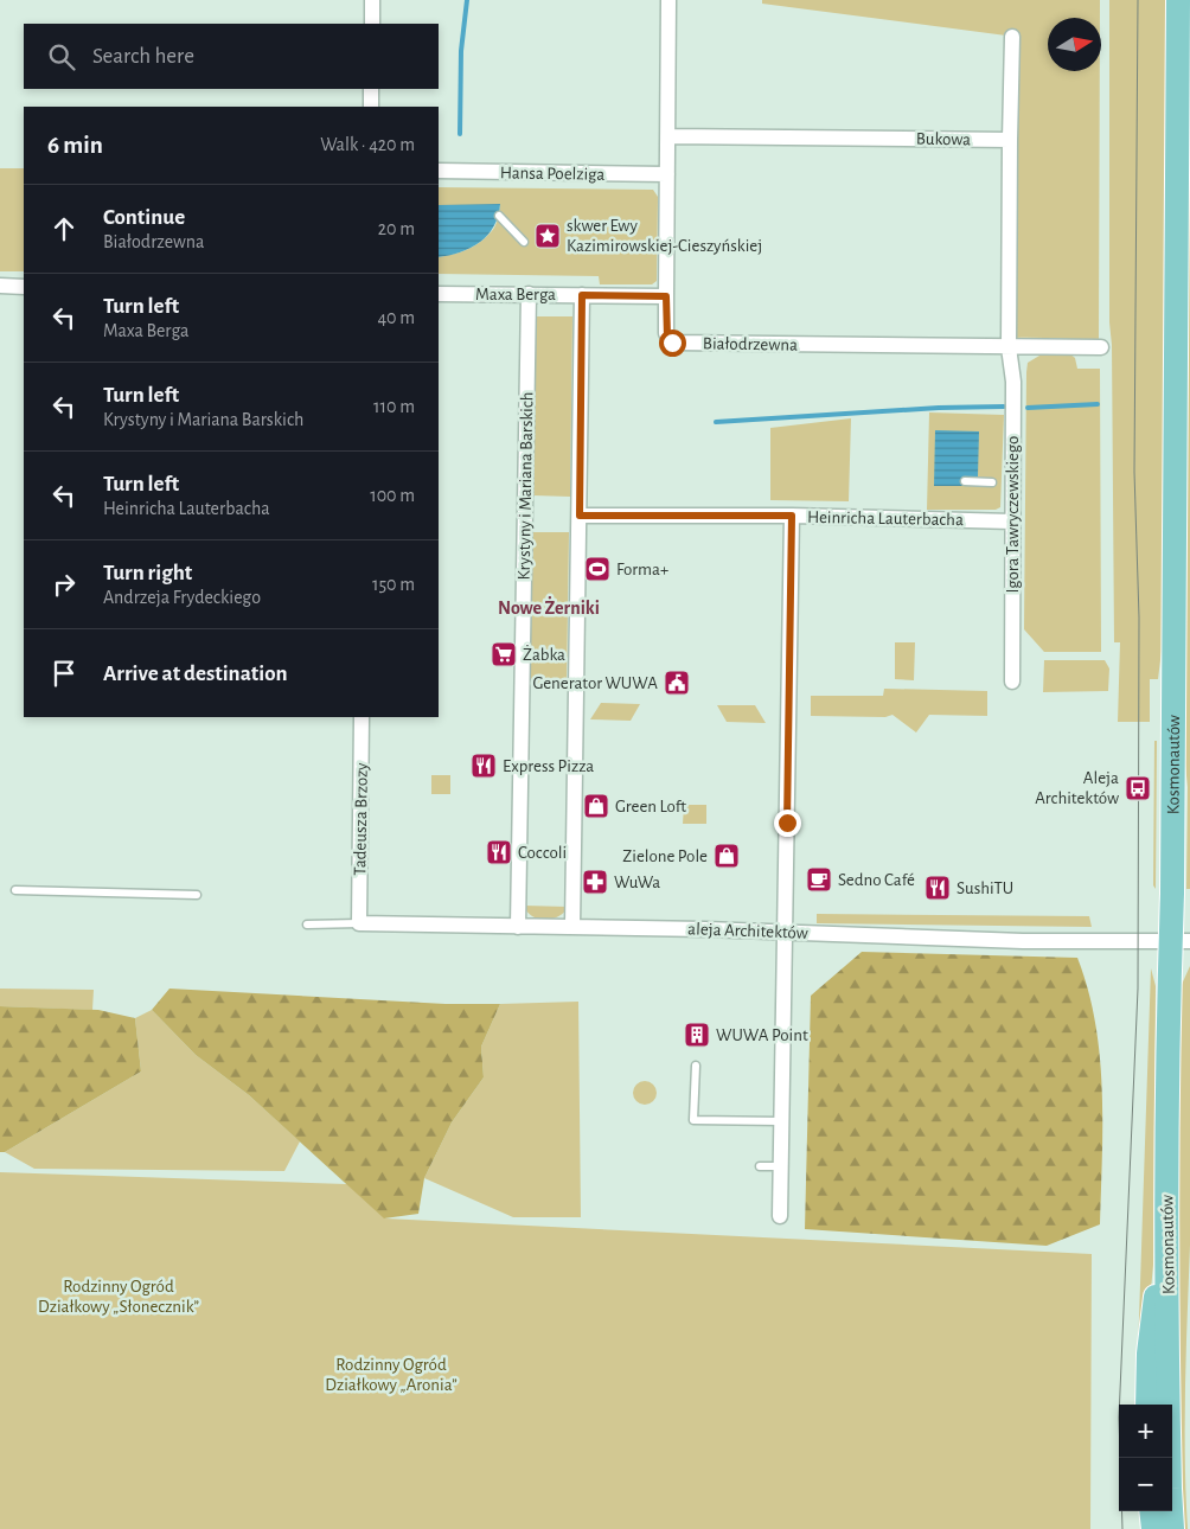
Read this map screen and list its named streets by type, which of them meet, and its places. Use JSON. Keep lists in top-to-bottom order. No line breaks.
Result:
{"streets":{"main road":["Kosmonautów"],"street":["Bukowa","Hansa Poelziga","Maxa Berga","Białodrzewna","Krystyny i Mariana Barskich","Igora Tawryczewskiego","Heinricha Lauterbacha","Tadeusza Brzozy","aleja Architektów"]},"crossings":[["Bukowa","Białodrzewna"],["Hansa Poelziga","Białodrzewna"],["Maxa Berga","Białodrzewna"],["Maxa Berga","Krystyny i Mariana Barskich"],["Białodrzewna","Igora Tawryczewskiego"],["Krystyny i Mariana Barskich","aleja Architektów"],["Igora Tawryczewskiego","Heinricha Lauterbacha"],["Kosmonautów","aleja Architektów"],["Tadeusza Brzozy","aleja Architektów"]],"districts":["Nowe Żerniki"],"parks":["Rodzinny Ogród Działkowy „Słonecznik”","Rodzinny Ogród Działkowy „Aronia”"],"places":{"place":["skwer Ewy Kazimirowskiej-Cieszyńskiej"],"sports":["Forma+"],"supermarket":["Żabka"],"public building":["Generator WUWA"],"restaurant":["Express Pizza","Coccoli","SushiTU"],"bus stop":["Aleja Architektów"],"shop":["Green Loft","Zielone Pole"],"cafe":["Sedno Café"],"pharmacy":["WuWa"],"building":["WUWA Point"]},"north":"right","page":{"search":"Search here","heading":["6 min","Walk · 420 m"],"list":[["Continue","Białodrzewna","20 m"],["Turn left","Maxa Berga","40 m"],["Turn left","Krystyny i Mariana Barskich","110 m"],["Turn left","Heinricha Lauterbacha","100 m"],["Turn right","Andrzeja Frydeckiego","150 m"],"Arrive at destination"],"map_buttons":["+","−"]}}
